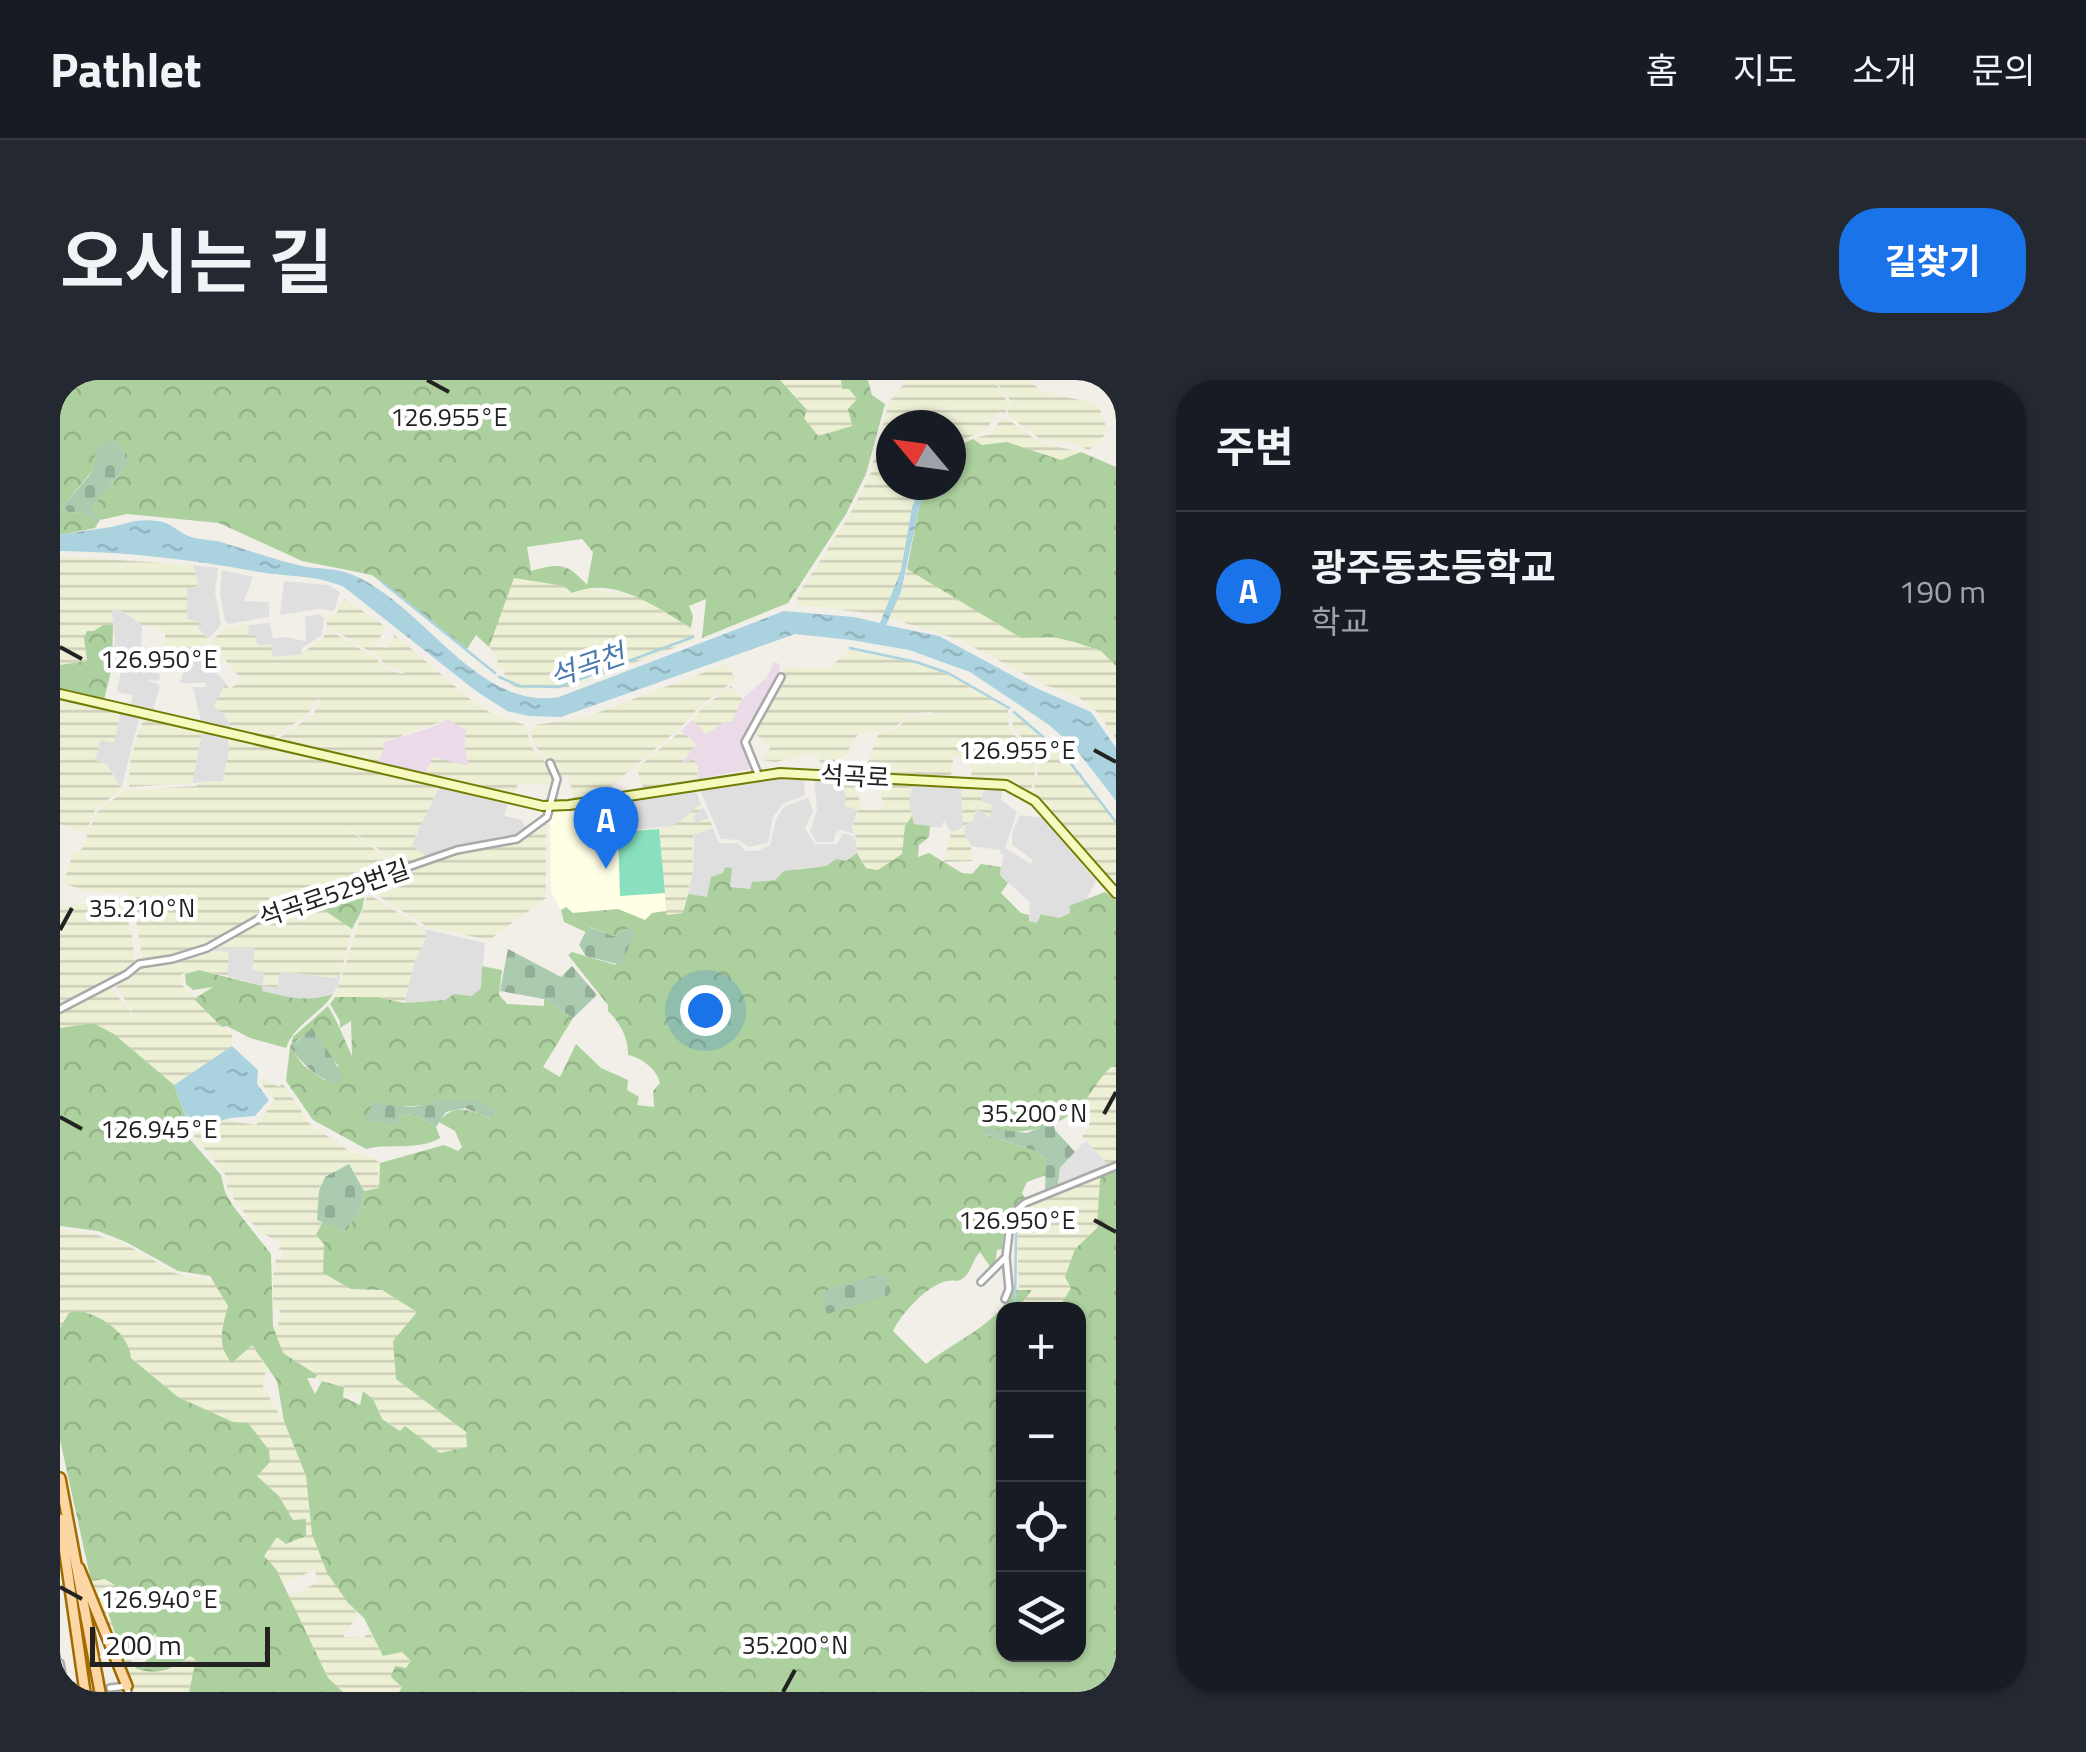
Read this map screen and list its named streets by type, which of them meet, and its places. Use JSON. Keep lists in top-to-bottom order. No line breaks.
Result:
{"streets":{"street":["석곡로","석곡로529번길"]},"crossings":[["석곡로","석곡로529번길"]],"water":["석곡천"],"scale_bar":"200 m","north":"top left","page":{"header":"Pathlet","nav":["홈","지도","소개","문의"],"title":"오시는 길","buttons":"길찾기","heading":"주변","list":[{"mark":"A","name":"광주동초등학교","note":"학교","value":"190 m"}],"pins":"A","map_buttons":["+","−"],"scale":"200 m"},"coordinates":["126.955°E","126.950°E","35.210°N","35.200°N","126.945°E","126.940°E"]}
